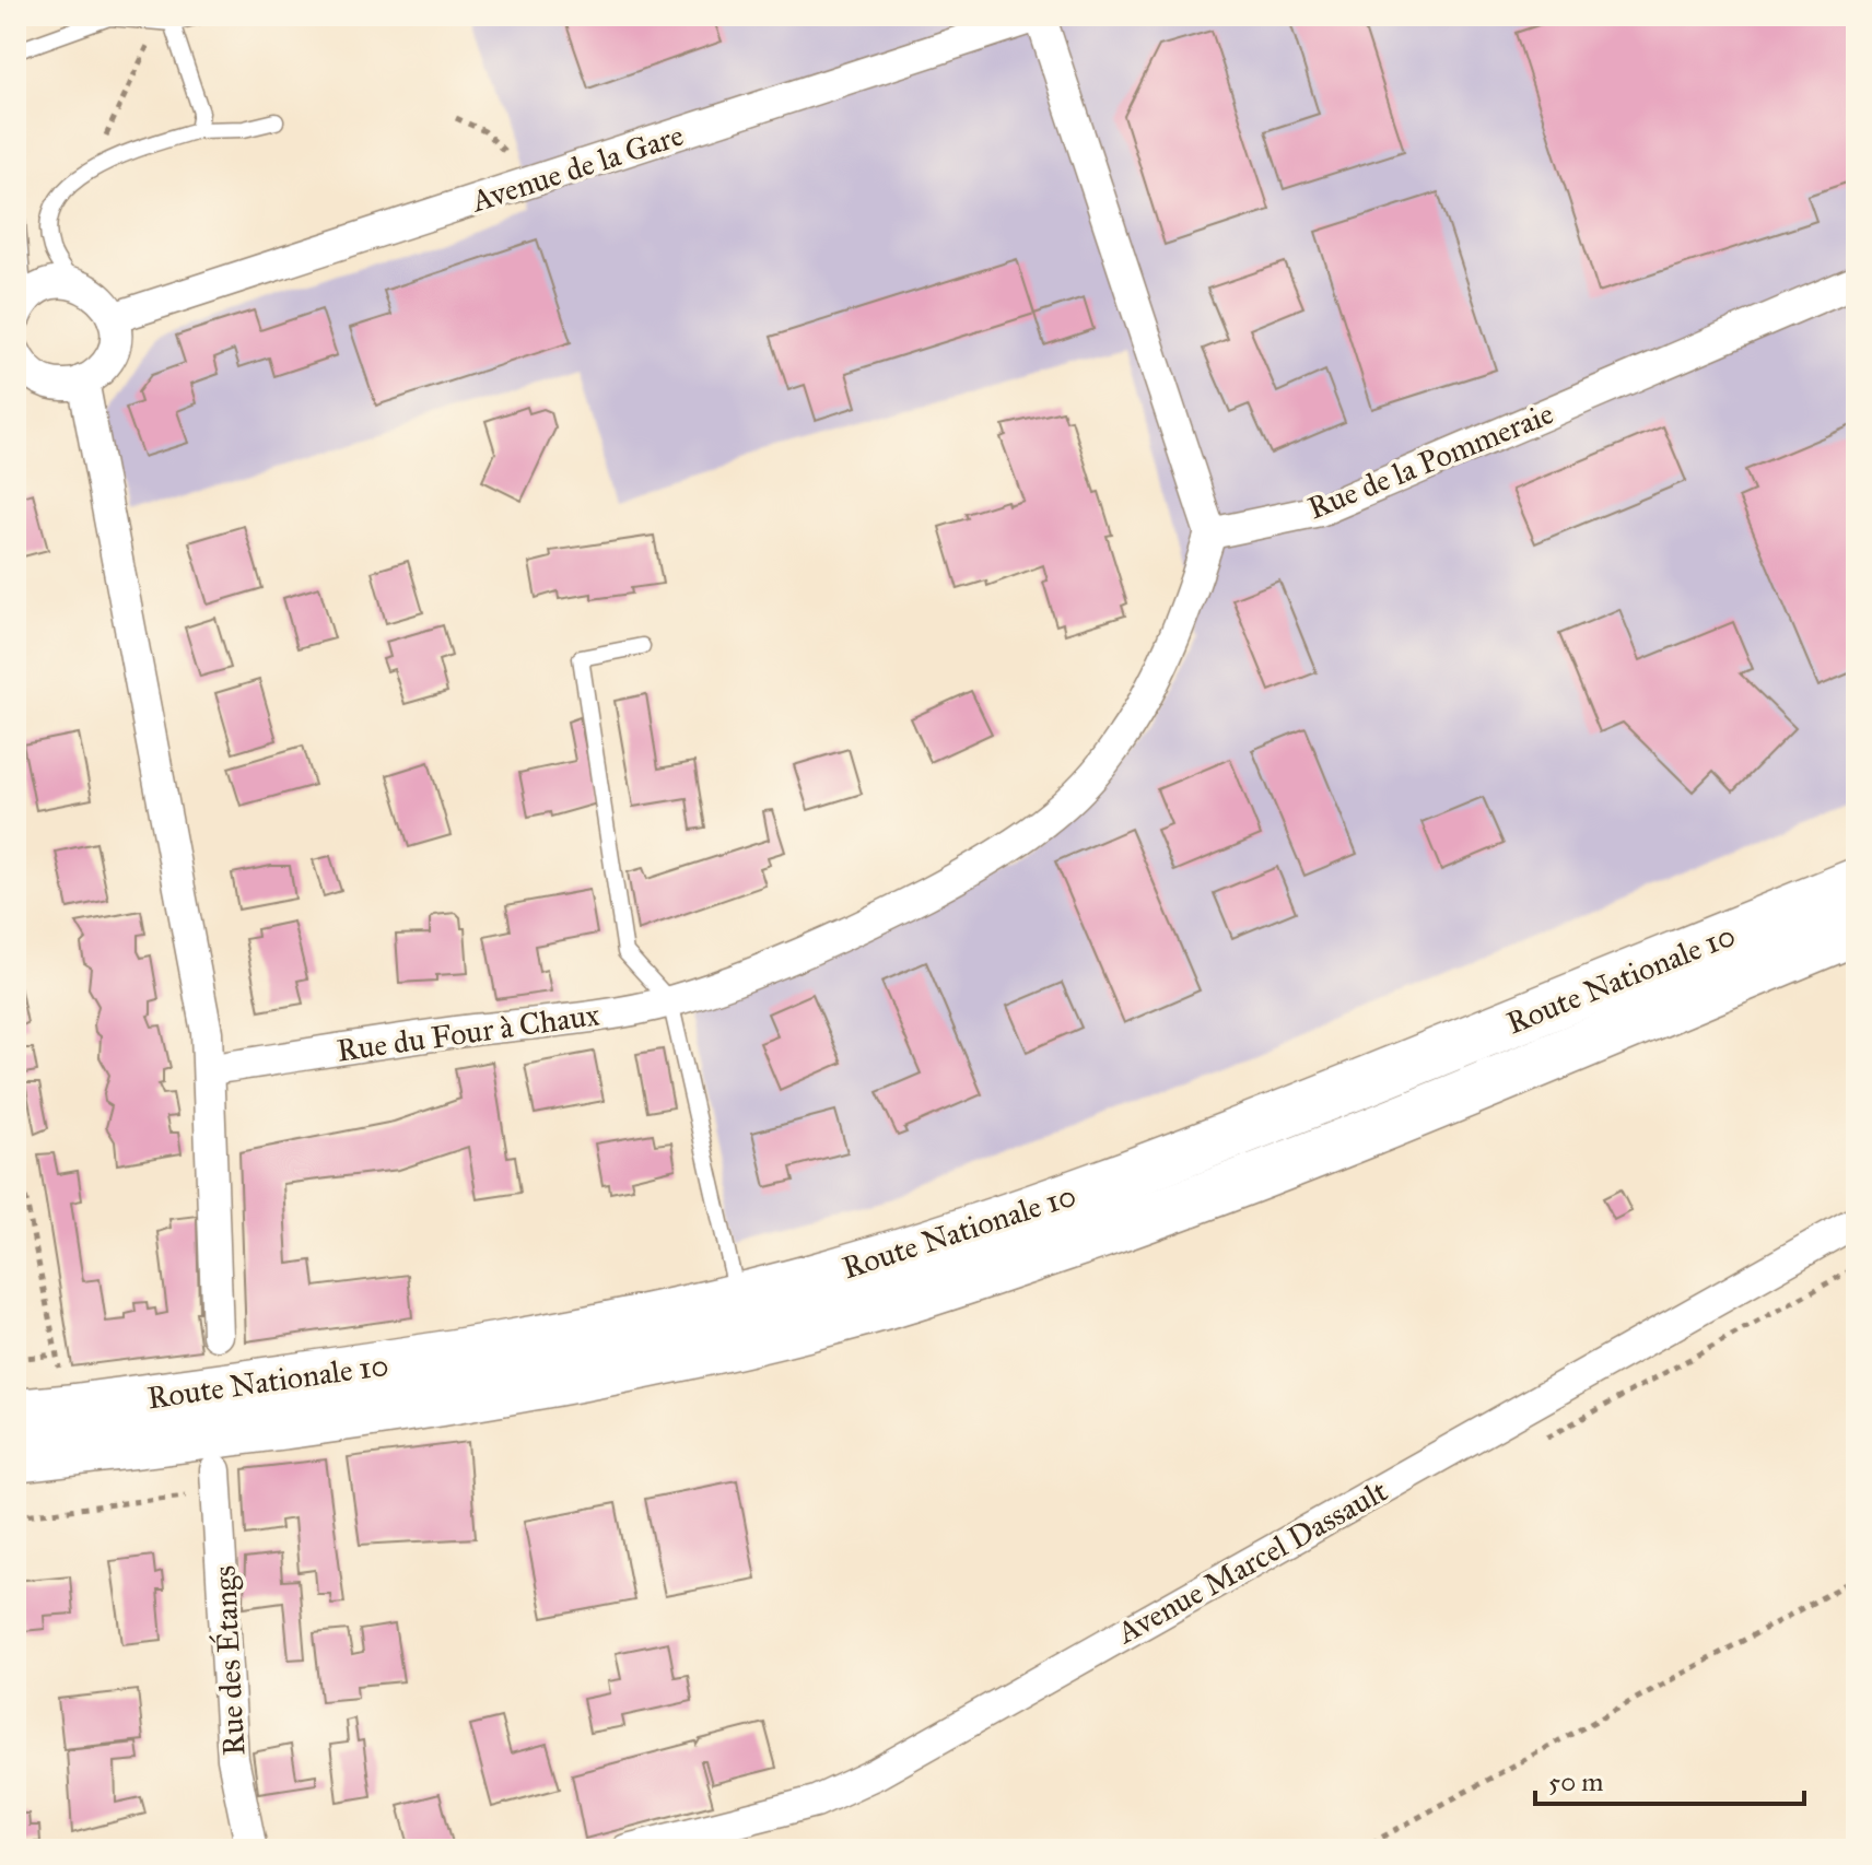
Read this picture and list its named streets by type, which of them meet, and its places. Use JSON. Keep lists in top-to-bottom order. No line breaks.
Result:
{"streets":{"main road":["Route Nationale 10"],"street":["Avenue de la Gare","Rue de la Pommeraie","Rue du Four à Chaux","Avenue Marcel Dassault","Rue des Étangs"]},"crossings":[["Rue de la Pommeraie","Rue du Four à Chaux"]],"scale_bar":"50 m"}
